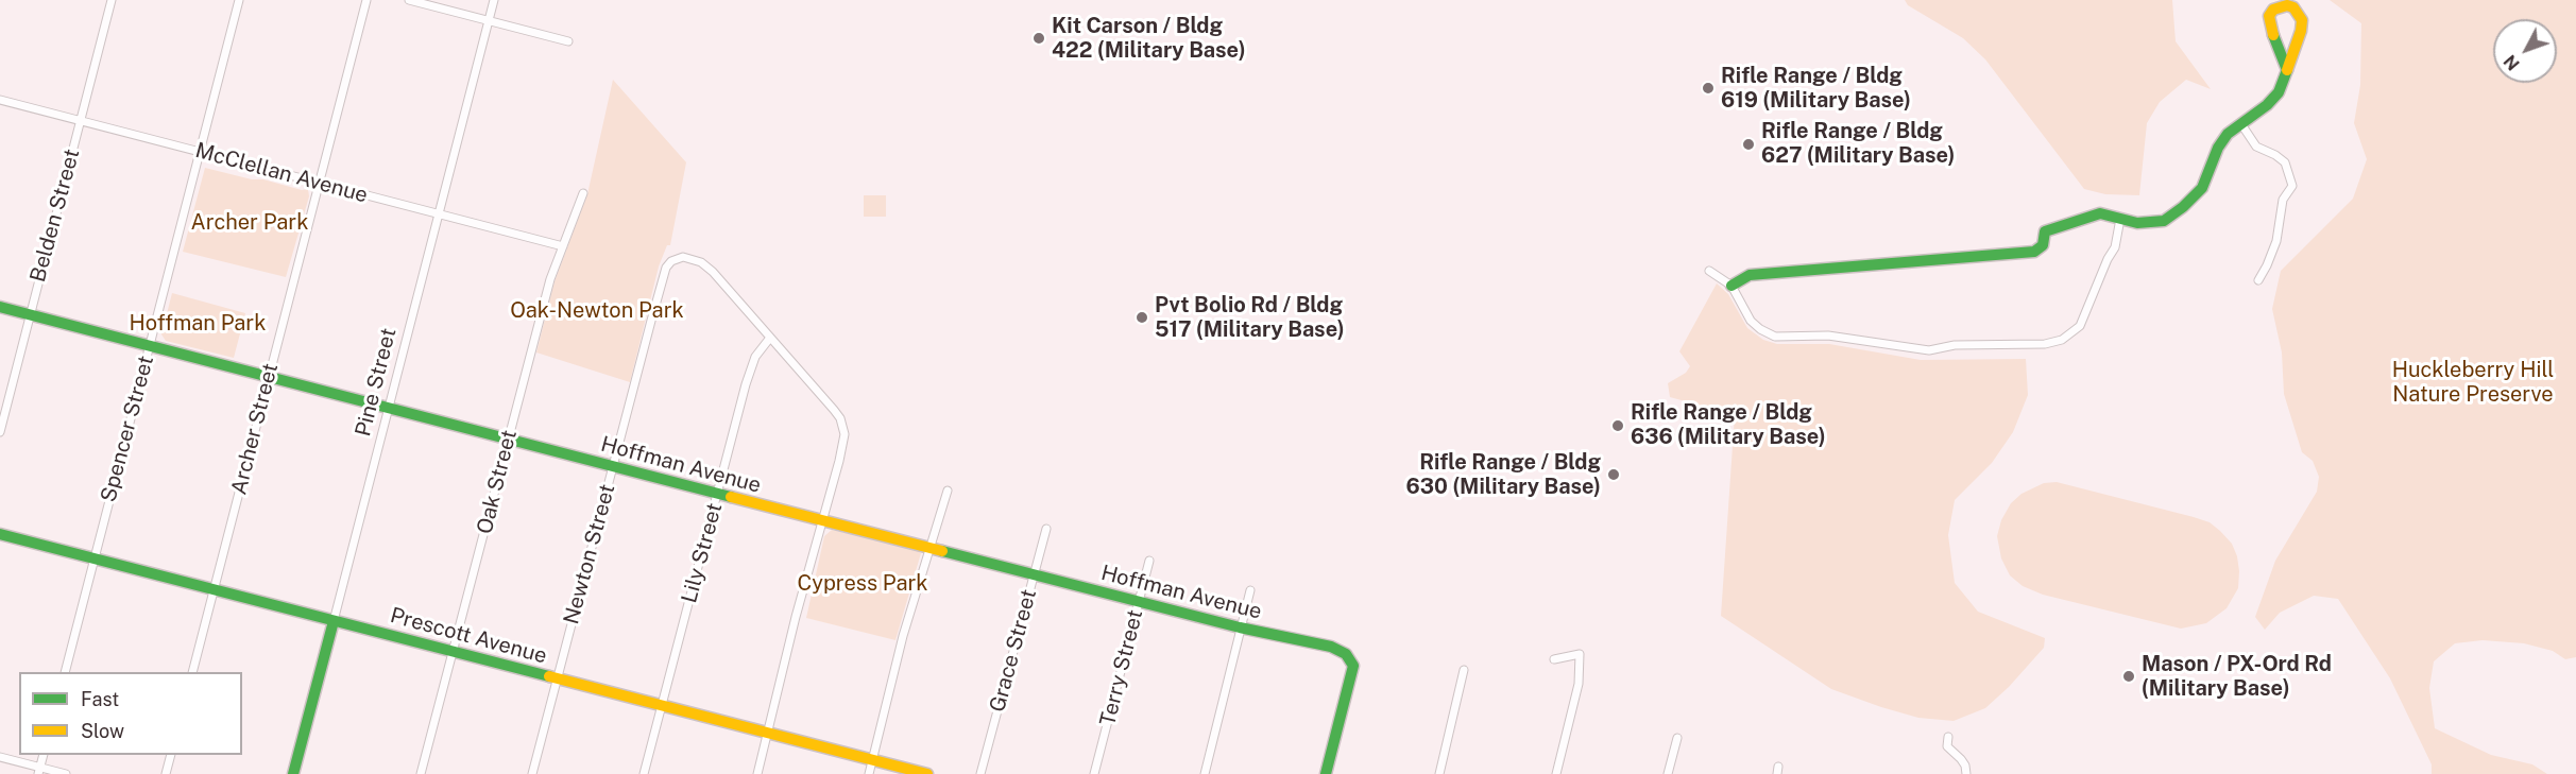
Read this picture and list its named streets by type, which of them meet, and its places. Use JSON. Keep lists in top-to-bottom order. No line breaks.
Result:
{"streets":{"street":["McClellan Avenue","Belden Street","Pine Street","Spencer Street","Archer Street","Hoffman Avenue","Oak Street","Lily Street","Newton Street","Prescott Avenue","Grace Street","Terry Street"]},"crossings":[["McClellan Avenue","Belden Street"],["McClellan Avenue","Pine Street"],["McClellan Avenue","Spencer Street"],["McClellan Avenue","Archer Street"],["McClellan Avenue","Oak Street"],["Belden Street","Hoffman Avenue"],["Pine Street","Hoffman Avenue"],["Pine Street","Prescott Avenue"],["Spencer Street","Hoffman Avenue"],["Spencer Street","Prescott Avenue"],["Archer Street","Hoffman Avenue"],["Archer Street","Prescott Avenue"],["Hoffman Avenue","Oak Street"],["Hoffman Avenue","Lily Street"],["Hoffman Avenue","Newton Street"],["Hoffman Avenue","Grace Street"],["Hoffman Avenue","Terry Street"],["Oak Street","Prescott Avenue"],["Lily Street","Newton Street"],["Lily Street","Prescott Avenue"],["Newton Street","Prescott Avenue"]],"parks":["Archer Park","Oak-Newton Park","Hoffman Park","Huckleberry Hill Nature Preserve","Cypress Park"],"places":["Kit Carson / Bldg 422 (Military Base)","Rifle Range / Bldg 619 (Military Base)","Rifle Range / Bldg 627 (Military Base)","Pvt Bolio Rd / Bldg 517 (Military Base)","Rifle Range / Bldg 636 (Military Base)","Rifle Range / Bldg 630 (Military Base)","Mason / PX-Ord Rd (Military Base)"],"legend":["Fast","Slow"],"north":"bottom left"}
